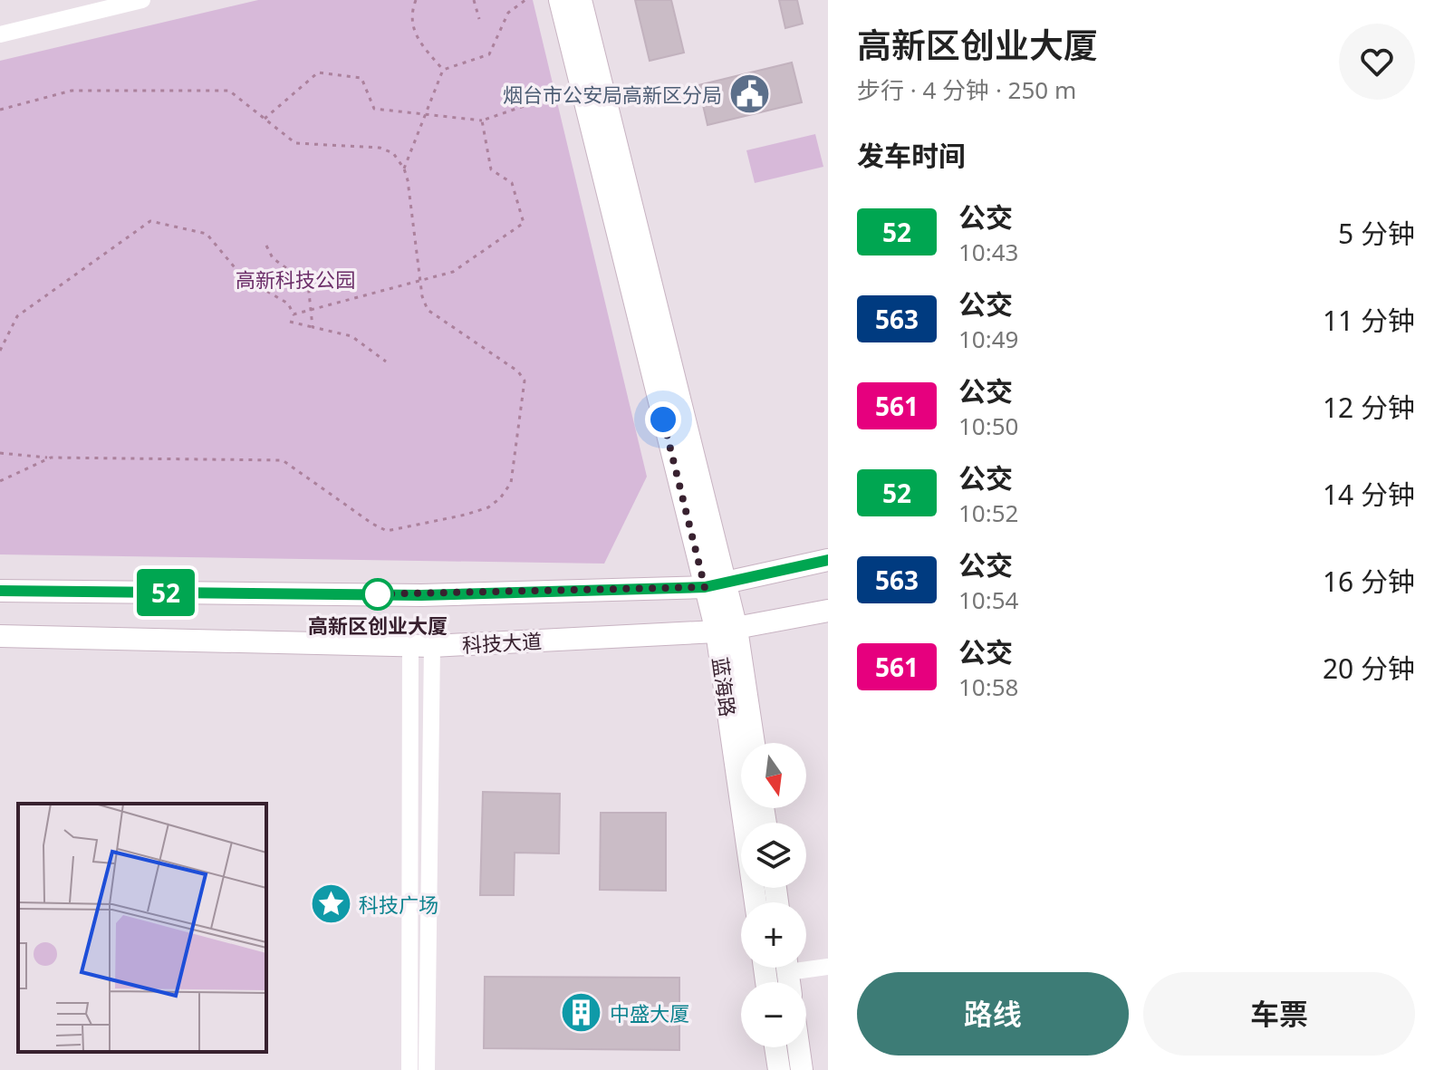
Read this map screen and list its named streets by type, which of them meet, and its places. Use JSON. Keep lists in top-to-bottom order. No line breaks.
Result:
{"streets":{"street":["科技大道","蓝海路"]},"crossings":[["科技大道","蓝海路"]],"parks":["高新科技公园"],"places":{"public building":["烟台市公安局高新区分局"],"other":["高新区创业大厦"],"place":["科技广场"],"building":["中盛大厦"]},"lines":["bus line 52"],"north":"bottom","page":{"on_map":"52","heading":[["高新区创业大厦","步行 · 4 分钟 · 250 m"],"发车时间"],"list":[{"mark":"52","name":"公交","note":"10:43","value":"5 分钟"},{"mark":"563","name":"公交","note":"10:49","value":"11 分钟"},{"mark":"561","name":"公交","note":"10:50","value":"12 分钟"},{"mark":"52","name":"公交","note":"10:52","value":"14 分钟"},{"mark":"563","name":"公交","note":"10:54","value":"16 分钟"},{"mark":"561","name":"公交","note":"10:58","value":"20 分钟"}],"map_buttons":["+","−"],"buttons":["路线","车票"]}}
